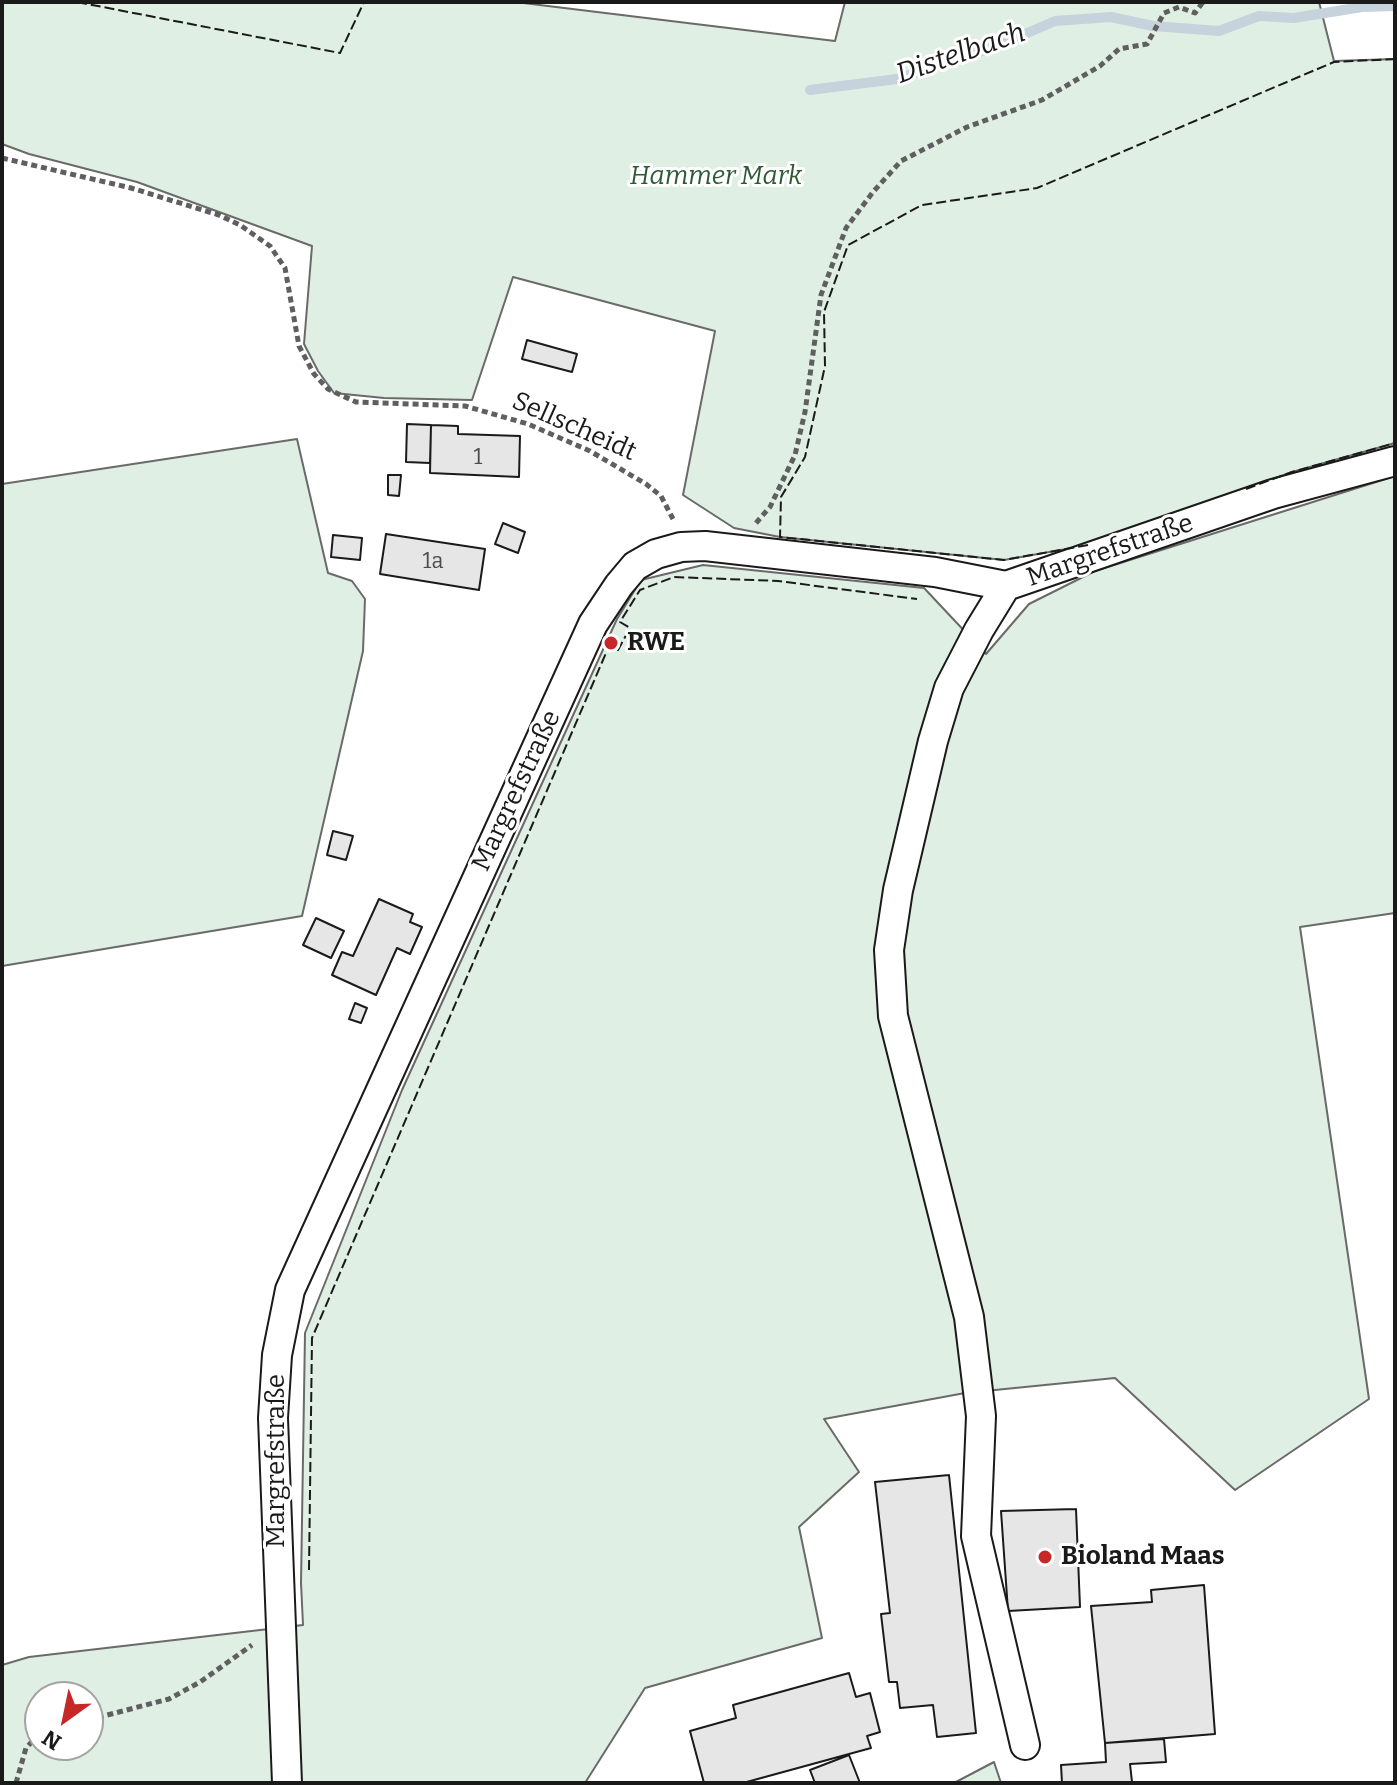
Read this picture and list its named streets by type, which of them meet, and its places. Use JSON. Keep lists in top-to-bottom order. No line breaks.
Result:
{"streets":{"street":["Margrefstraße"],"path":["Sellscheidt"]},"crossings":[["Sellscheidt","Margrefstraße"]],"water":["Distelbach"],"parks":["Hammer Mark"],"places":["RWE","Bioland Maas"],"house_numbers":["1","1a"],"north":"bottom left"}
